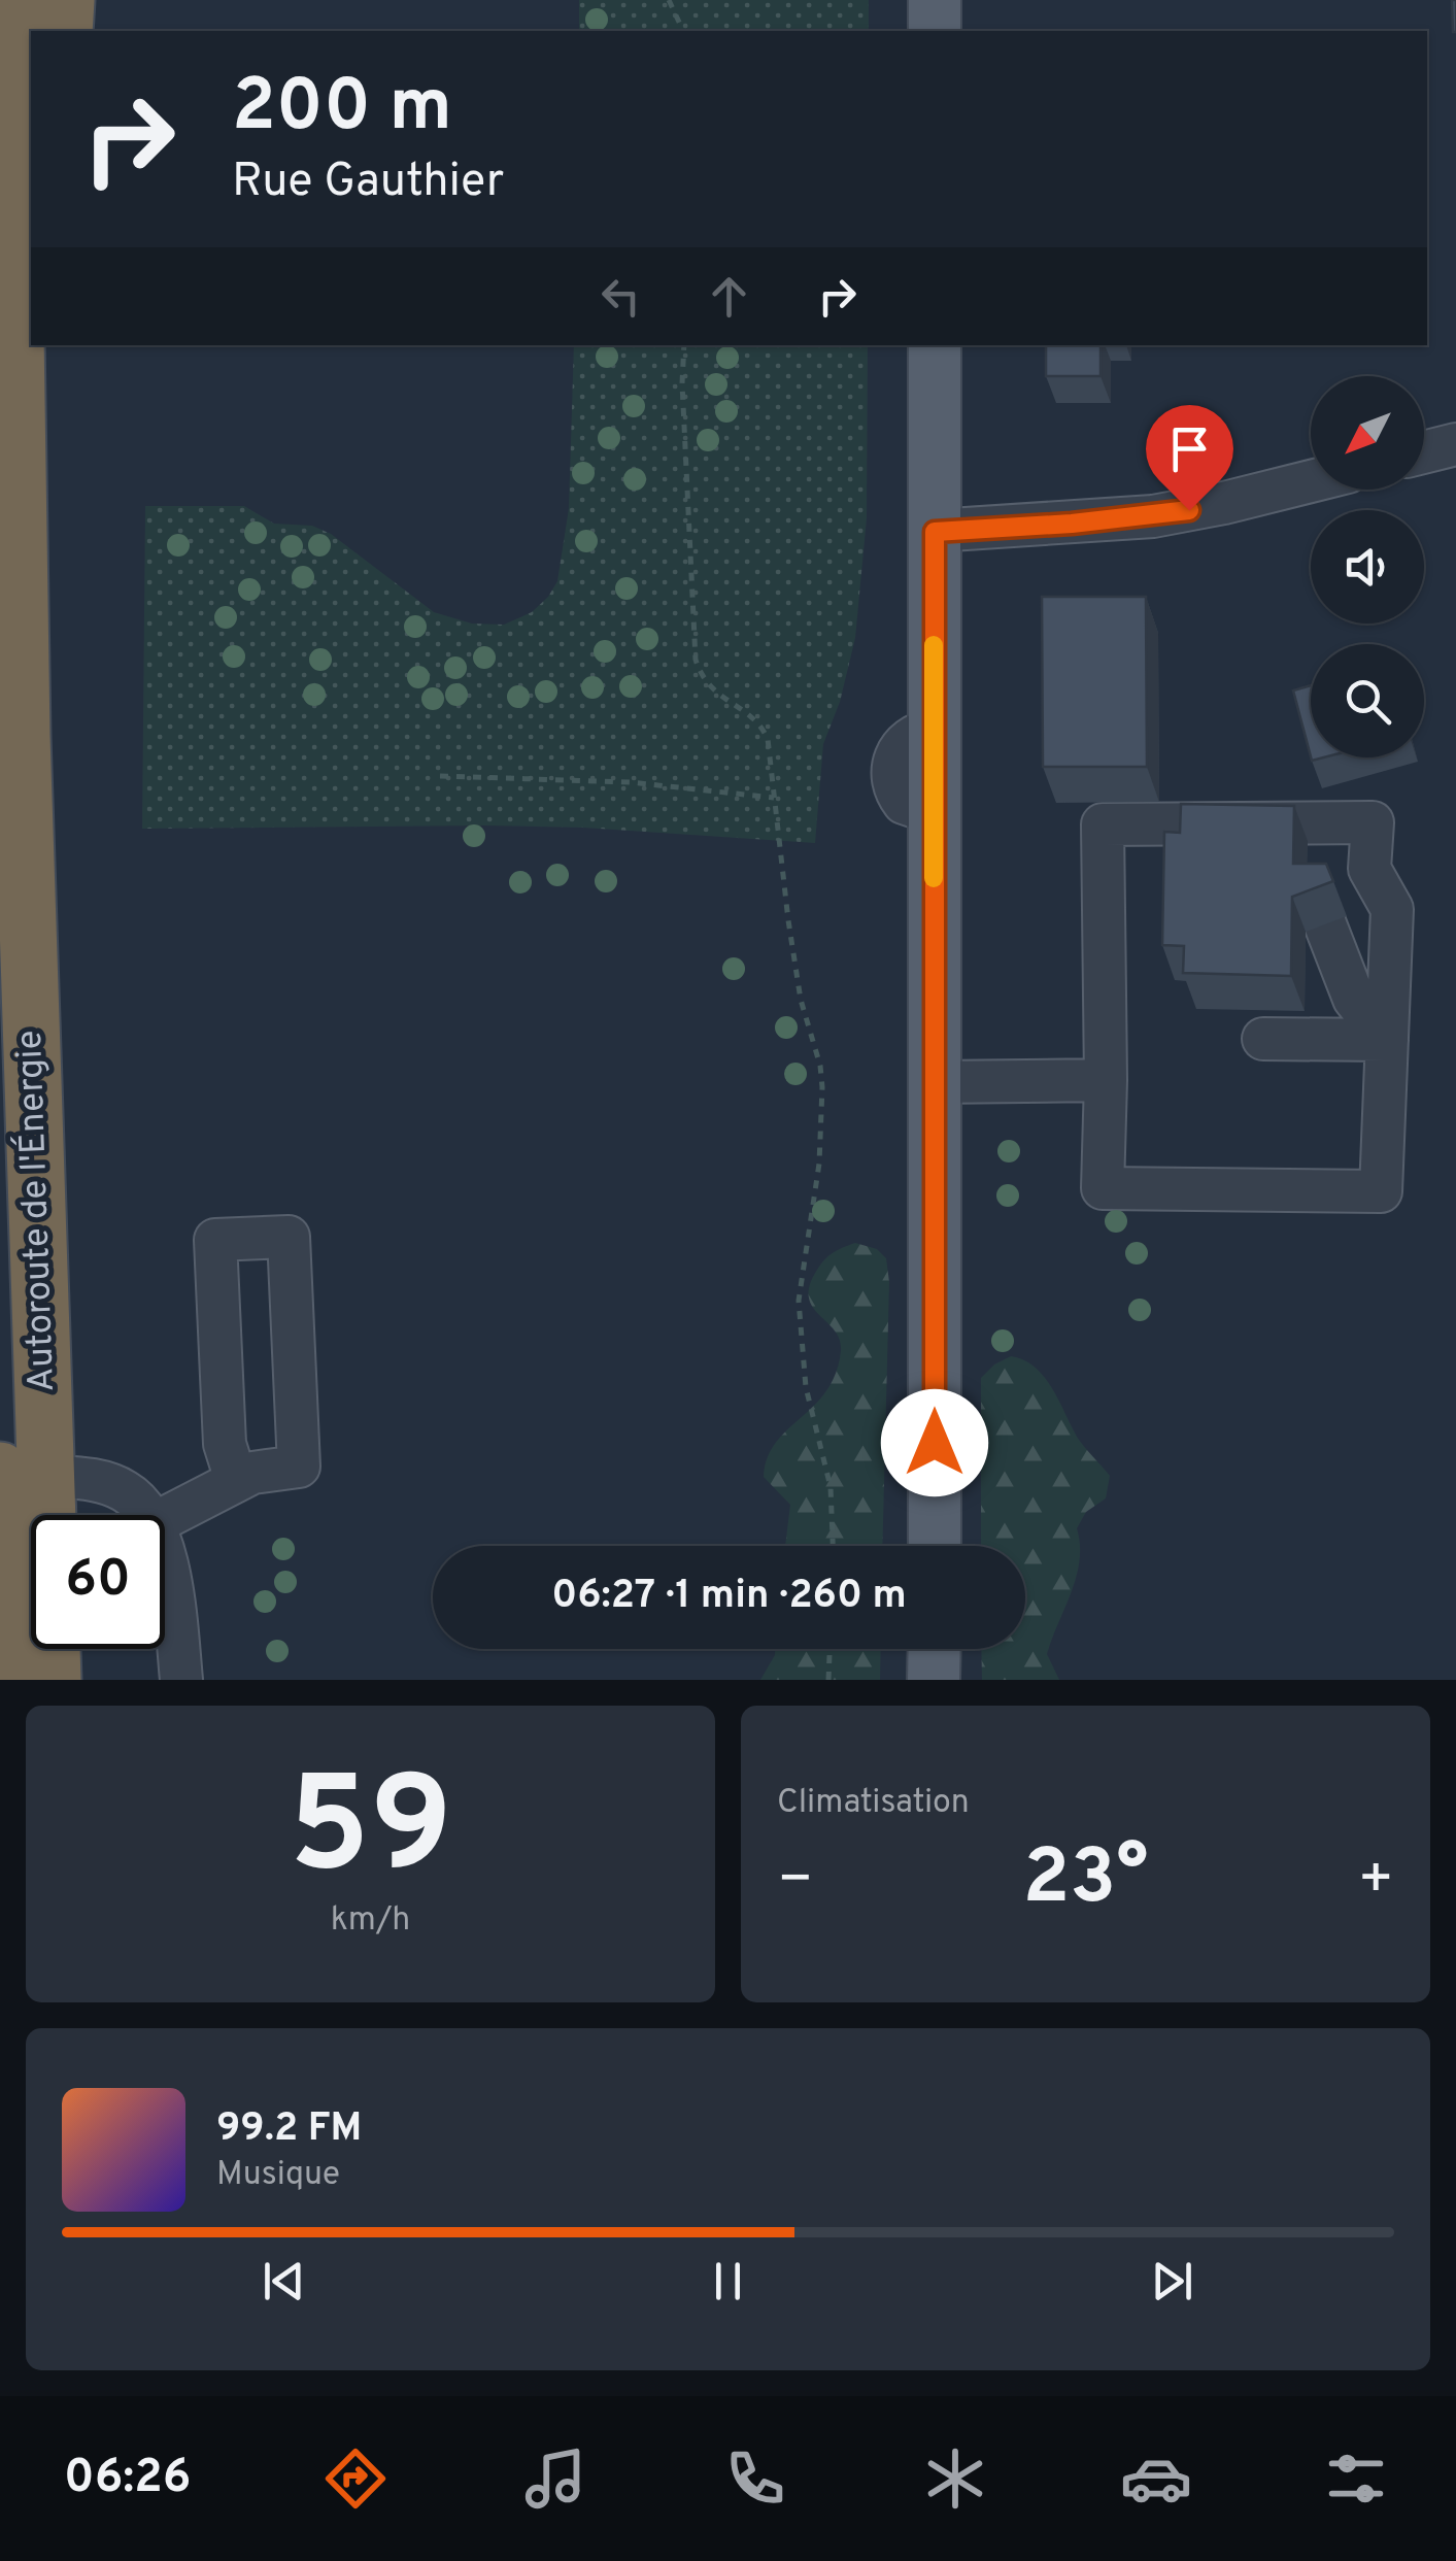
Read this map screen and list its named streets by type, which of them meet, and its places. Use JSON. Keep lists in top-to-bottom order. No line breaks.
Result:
{"streets":{"highway":["Autoroute de l'Énergie"]},"north":"bottom left","page":{"turn":["200 m","Rue Gauthier"],"limit":"60","trip":"06:27 · 1 min · 260 m","tile":[["59","km/h"],"Climatisation"],"heat":["−","23°","+"],"song":["99.2 FM","Musique"],"tabs":"06:26"}}
